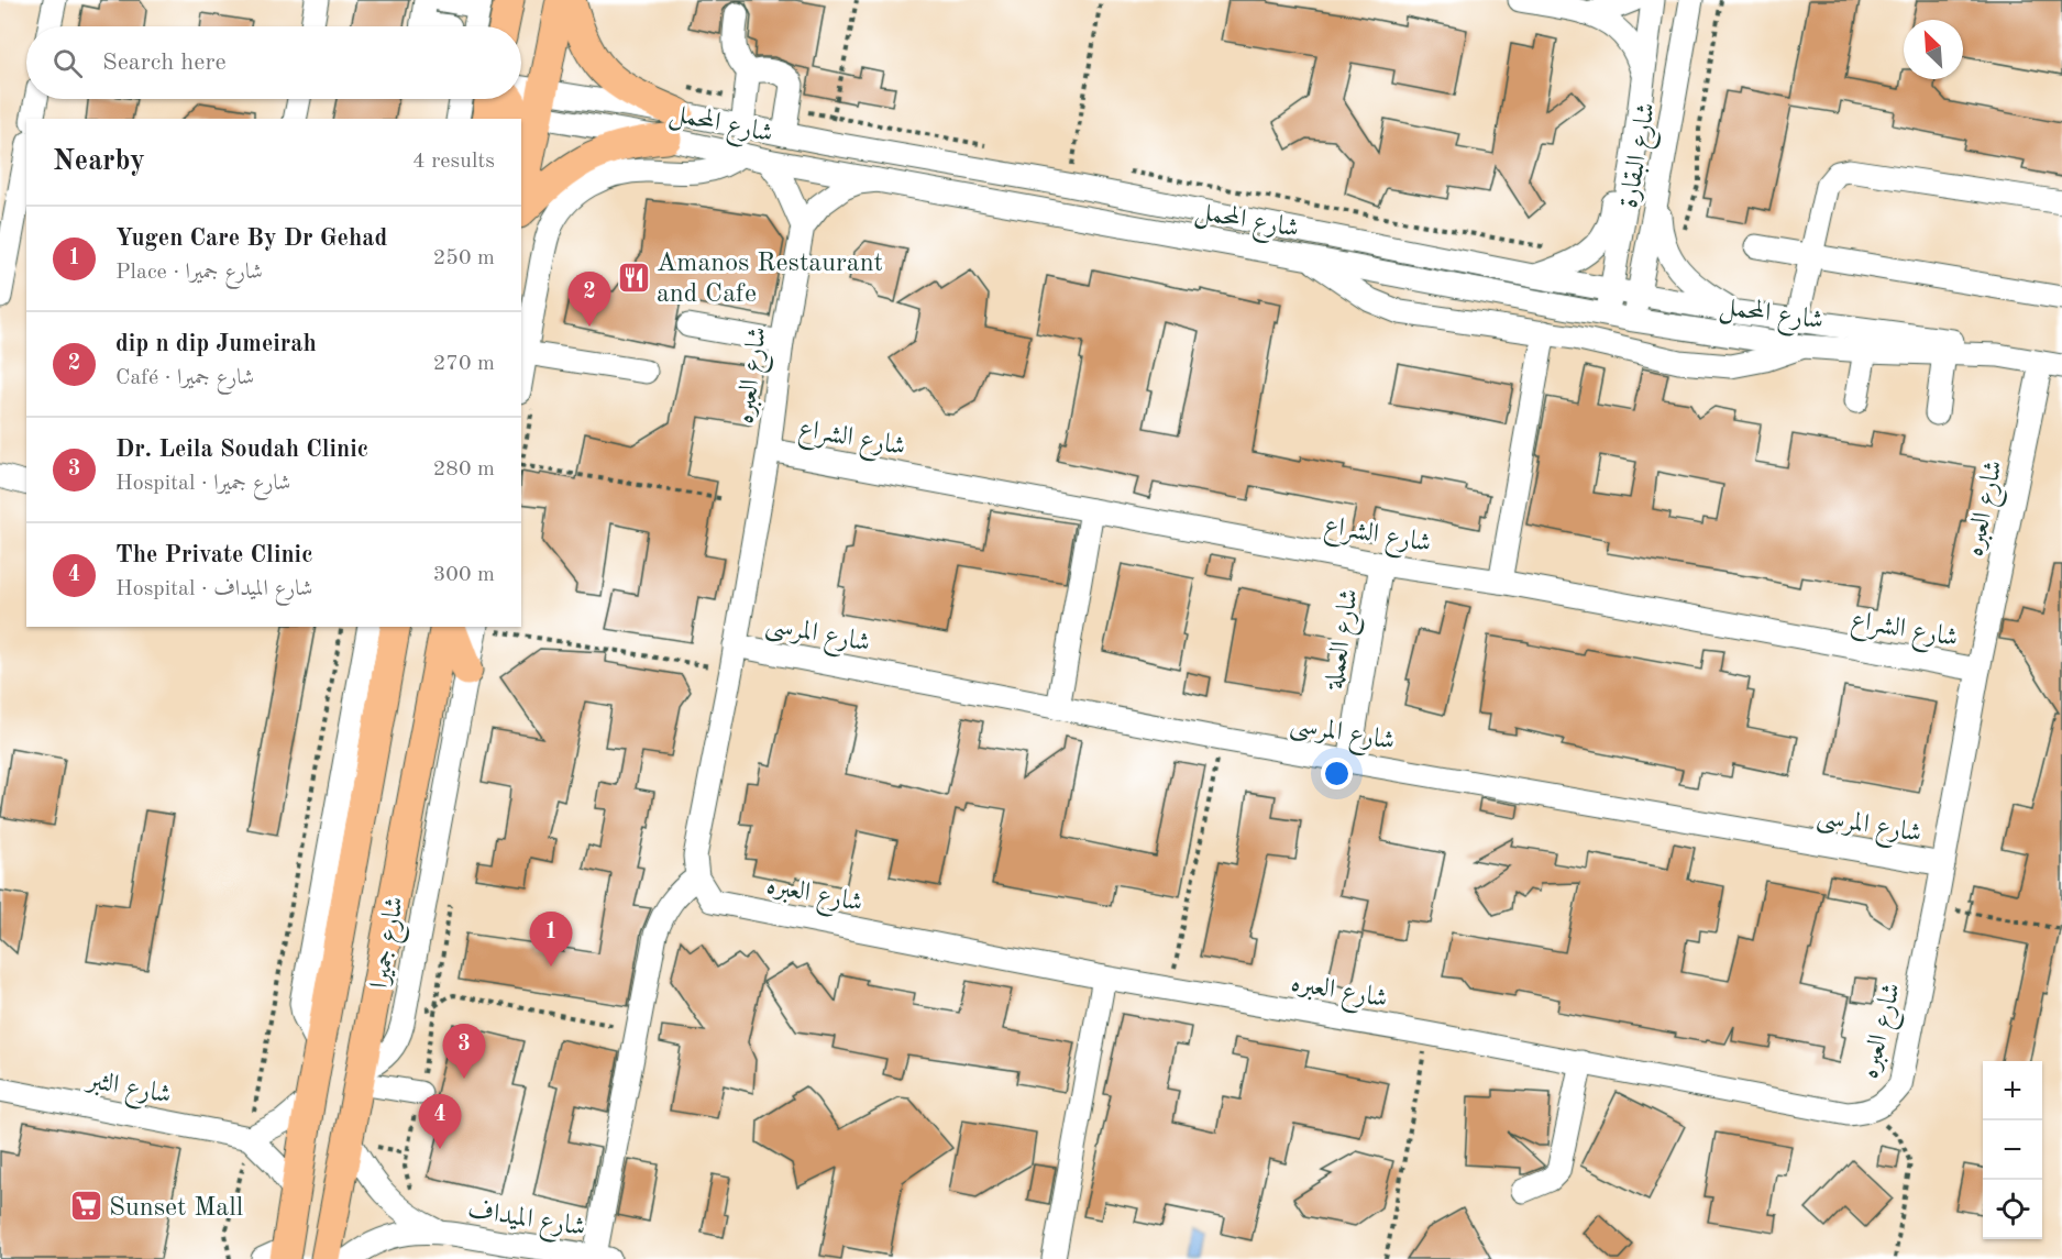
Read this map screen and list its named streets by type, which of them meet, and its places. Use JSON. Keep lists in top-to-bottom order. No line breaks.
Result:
{"streets":{"main road":["شارع جميرا"],"street":["شارع المحمل","شارع البقارة","شارع العبره","شارع الشراع","شارع المرسى","شارع العملة","شارع الثبر","شارع الميداف"]},"crossings":[["شارع المحمل","شارع البقارة"],["شارع المحمل","شارع العبره"],["شارع العبره","شارع الشراع"],["شارع العبره","شارع المرسى"],["شارع الشراع","شارع العملة"],["شارع المرسى","شارع العملة"],["شارع جميرا","شارع الميداف"]],"places":{"restaurant":["Amanos Restaurant and Cafe"],"supermarket":["Sunset Mall"]},"north":"top left","page":{"search":"Search here","heading":["Nearby","4 results"],"list":[{"mark":"1","name":"Yugen Care By Dr Gehad","note":"Place · شارع جميرا","value":"250 m"},{"mark":"2","name":"dip n dip Jumeirah","note":"Café · شارع جميرا","value":"270 m"},{"mark":"3","name":"Dr. Leila Soudah Clinic","note":"Hospital · شارع جميرا","value":"280 m"},{"mark":"4","name":"The Private Clinic","note":"Hospital · شارع الميداف","value":"300 m"}],"pins":["2","1","3","4"],"map_buttons":["+","−"]}}
